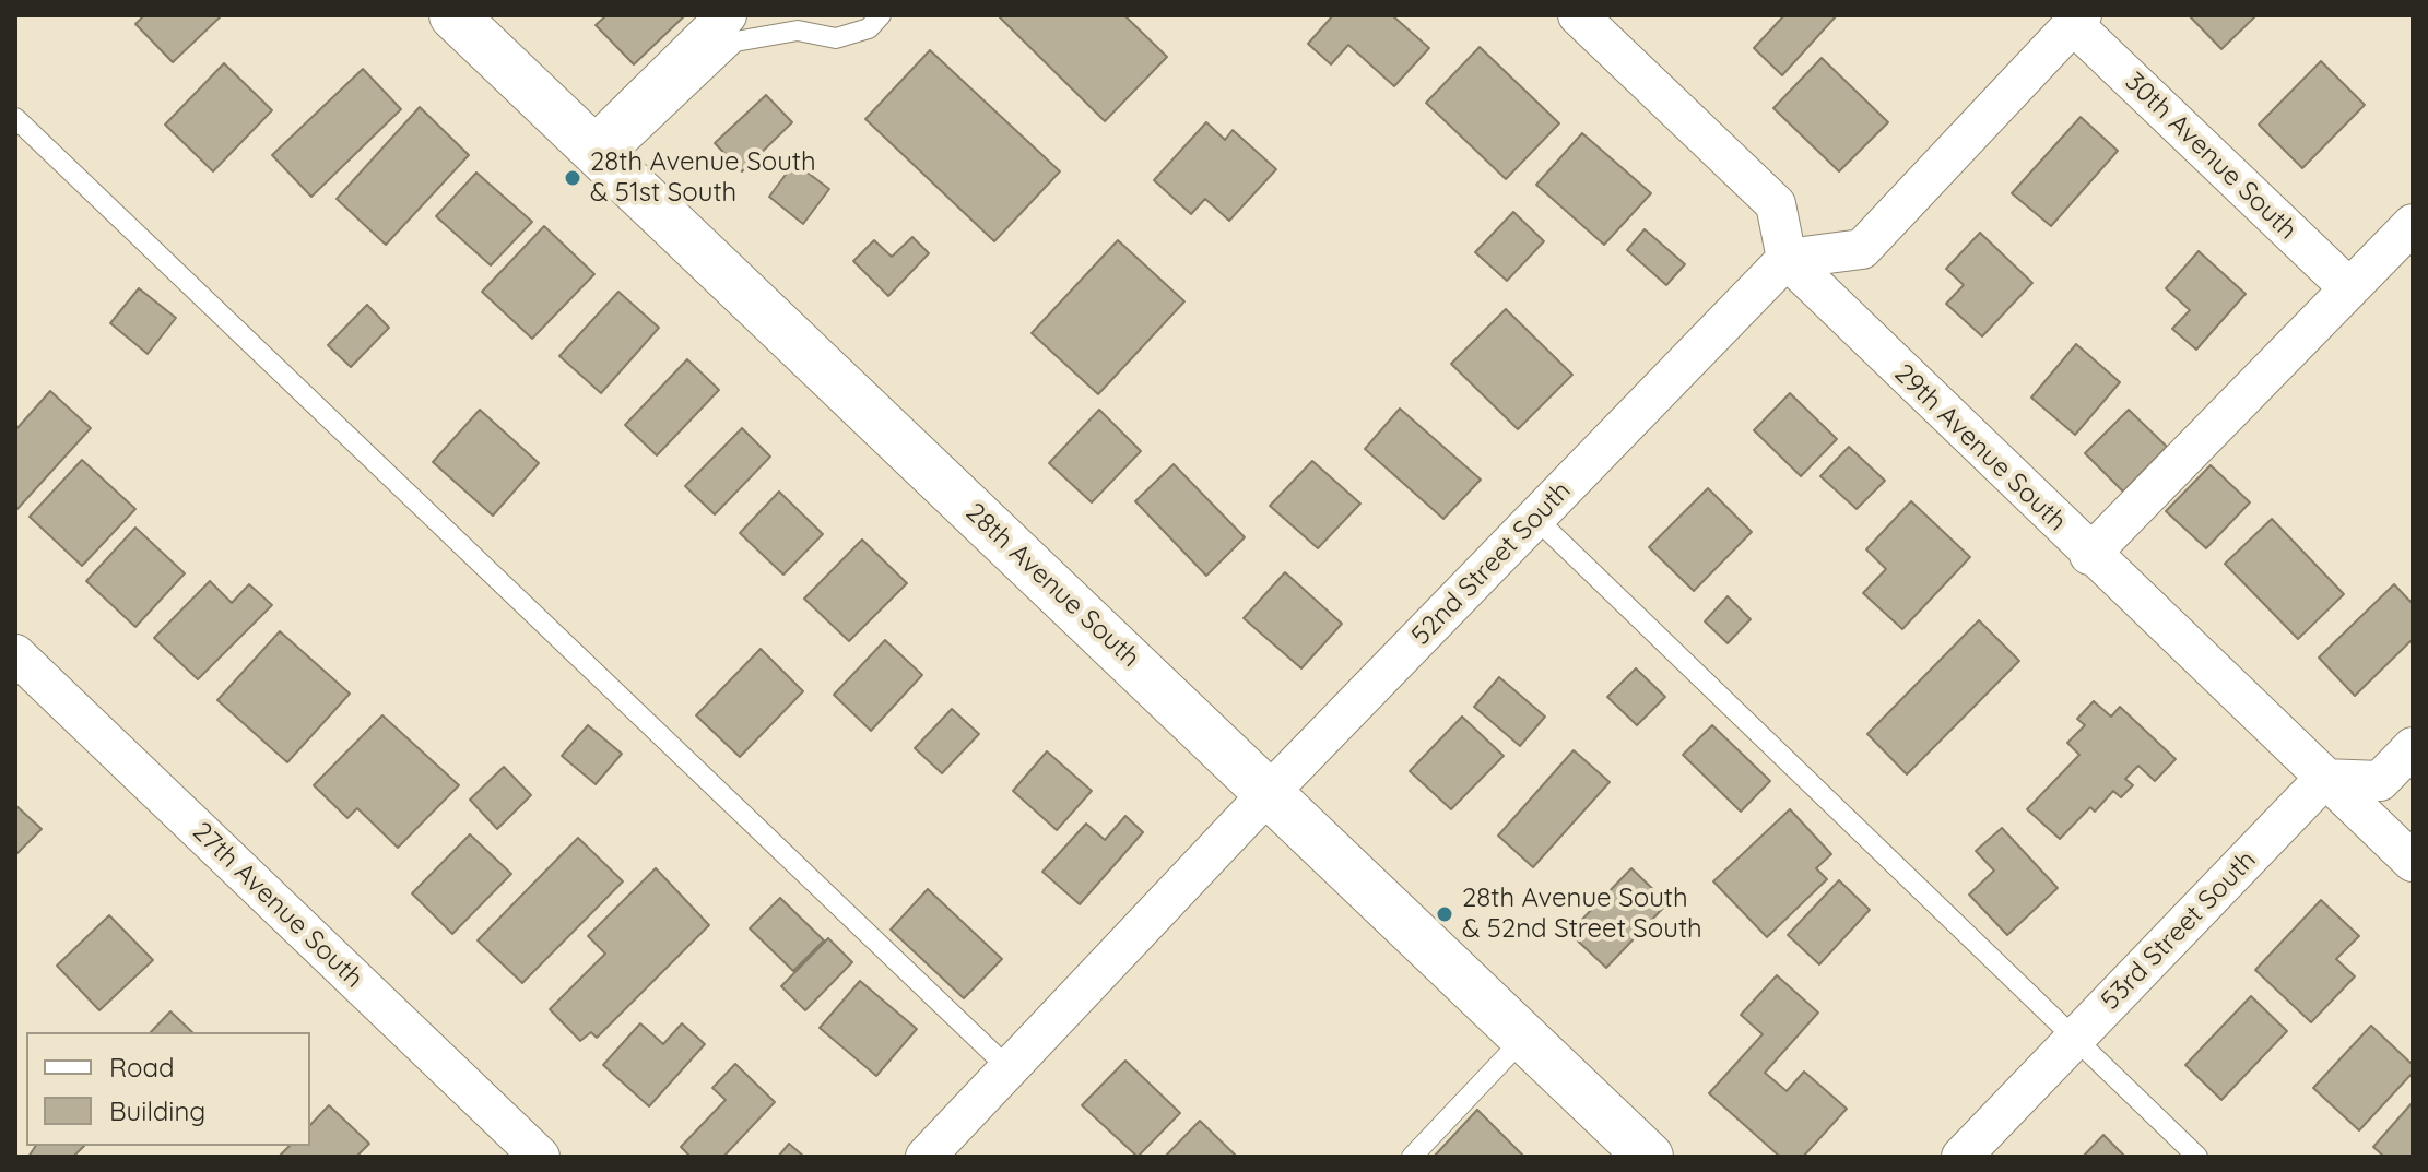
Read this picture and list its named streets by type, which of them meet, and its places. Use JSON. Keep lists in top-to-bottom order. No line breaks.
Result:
{"streets":{"street":["30th Avenue South","29th Avenue South","52nd Street South","28th Avenue South","27th Avenue South","53rd Street South"]},"crossings":[["29th Avenue South","52nd Street South"],["29th Avenue South","53rd Street South"],["52nd Street South","28th Avenue South"]],"places":["28th Avenue South & 51st South","28th Avenue South & 52nd Street South"],"legend":["Road","Building"]}
